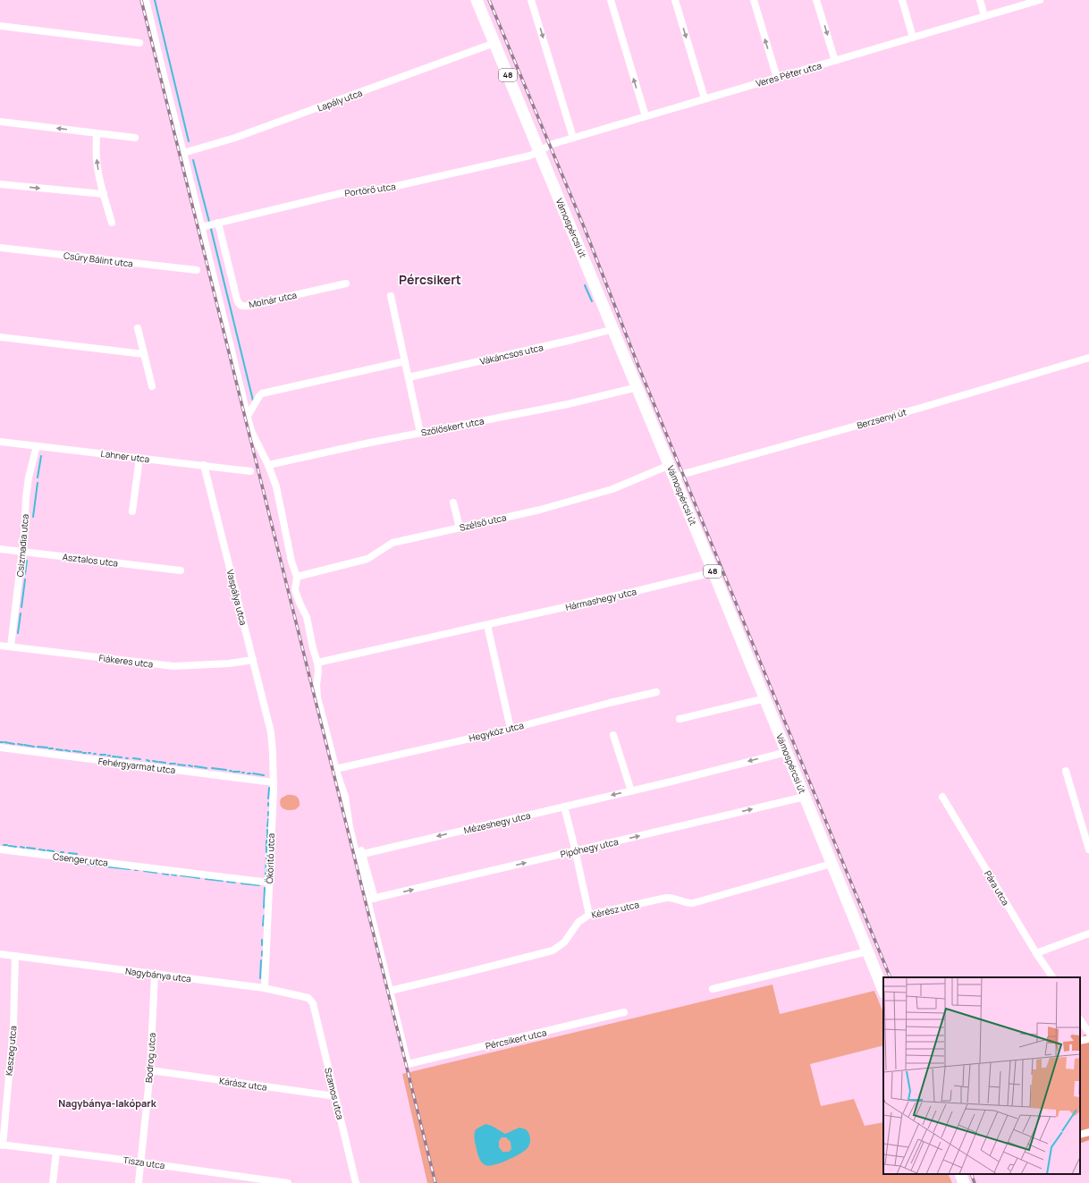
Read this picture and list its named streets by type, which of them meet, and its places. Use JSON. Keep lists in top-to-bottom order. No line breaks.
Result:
{"streets":{"main road":["48","Vámospércsi út"],"street":["Veres Péter utca","Lapály utca","Portörő utca","Csűry Bálint utca","Molnár utca","Vákáncsos utca","Berzsenyi út","Szőlőskert utca","Lahner utca","Szélső utca","Csizmadia utca","Asztalos utca","Vaspálya utca","Hármashegy utca","Fiákeres utca","Hegyköz utca","Fehérgyarmat utca","Mézeshegy utca","Pipóhegy utca","Ököritó utca","Csenger utca","Pára utca","Kérész utca","Nagybánya utca","Pércsikert utca","Keszeg utca","Bodrog utca","Kárász utca","Szamos utca","Tisza utca"]},"crossings":[["Veres Péter utca","Portörő utca"],["Veres Péter utca","Vámospércsi út"],["Lapály utca","Vámospércsi út"],["Portörő utca","Vámospércsi út"],["Portörő utca","Molnár utca"],["Vámospércsi út","Vákáncsos utca"],["Vámospércsi út","Berzsenyi út"],["Vámospércsi út","Szőlőskert utca"],["Vámospércsi út","Szélső utca"],["Vámospércsi út","Hármashegy utca"],["Vámospércsi út","Mézeshegy utca"],["Vámospércsi út","Pipóhegy utca"],["Vámospércsi út","Kérész utca"],["Lahner utca","Csizmadia utca"],["Lahner utca","Vaspálya utca"],["Csizmadia utca","Asztalos utca"],["Csizmadia utca","Fiákeres utca"],["Vaspálya utca","Fiákeres utca"],["Vaspálya utca","Ököritó utca"],["Fehérgyarmat utca","Ököritó utca"],["Ököritó utca","Csenger utca"],["Ököritó utca","Nagybánya utca"],["Kérész utca","Pércsikert utca"],["Nagybánya utca","Keszeg utca"],["Nagybánya utca","Bodrog utca"],["Nagybánya utca","Szamos utca"],["Keszeg utca","Tisza utca"],["Bodrog utca","Kárász utca"],["Bodrog utca","Tisza utca"],["Kárász utca","Szamos utca"]],"one_way":["Mézeshegy utca","Pipóhegy utca"],"districts":["Pércsikert","Nagybánya-lakópark"]}
